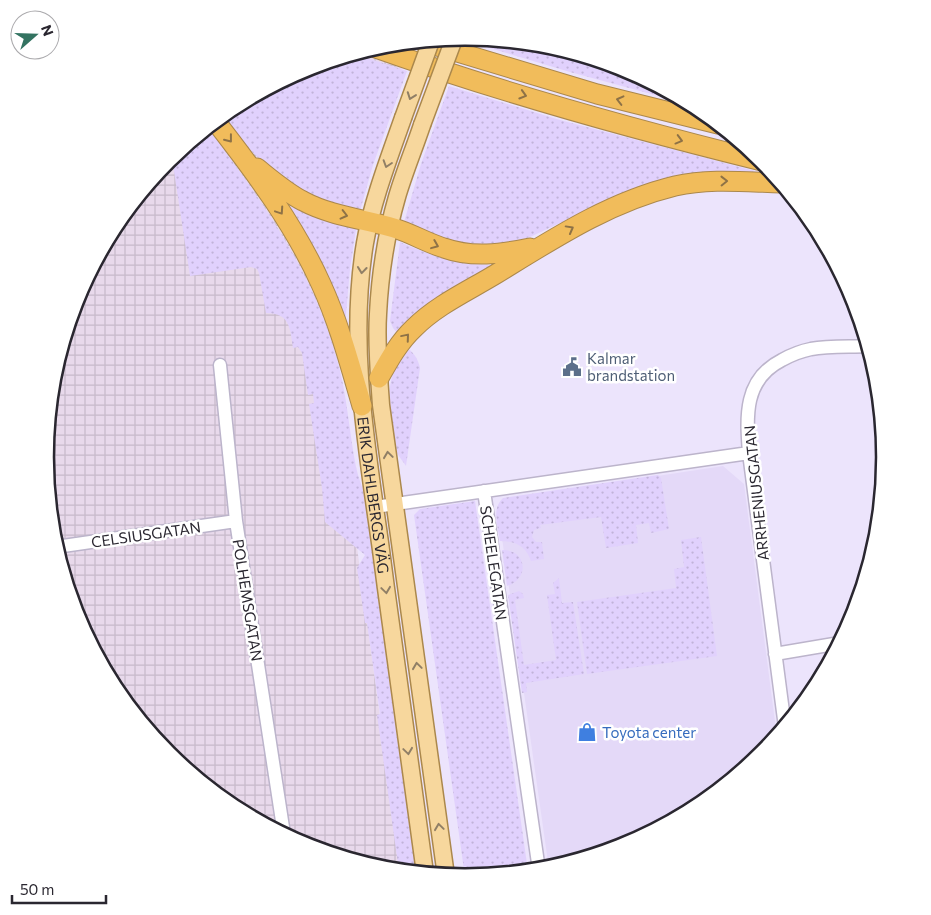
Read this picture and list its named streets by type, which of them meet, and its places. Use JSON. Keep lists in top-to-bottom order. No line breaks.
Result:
{"streets":{"main road":["ERIK DAHLBERGS VÄG"],"street":["ARRHENIUSGATAN","CELSIUSGATAN","SCHEELEGATAN","POLHEMSGATAN"]},"crossings":[["ARRHENIUSGATAN","SCHEELEGATAN"],["CELSIUSGATAN","POLHEMSGATAN"]],"places":{"public building":["Kalmar brandstation"],"shop":["Toyota center"]},"scale_bar":"50 m","north":"right"}
